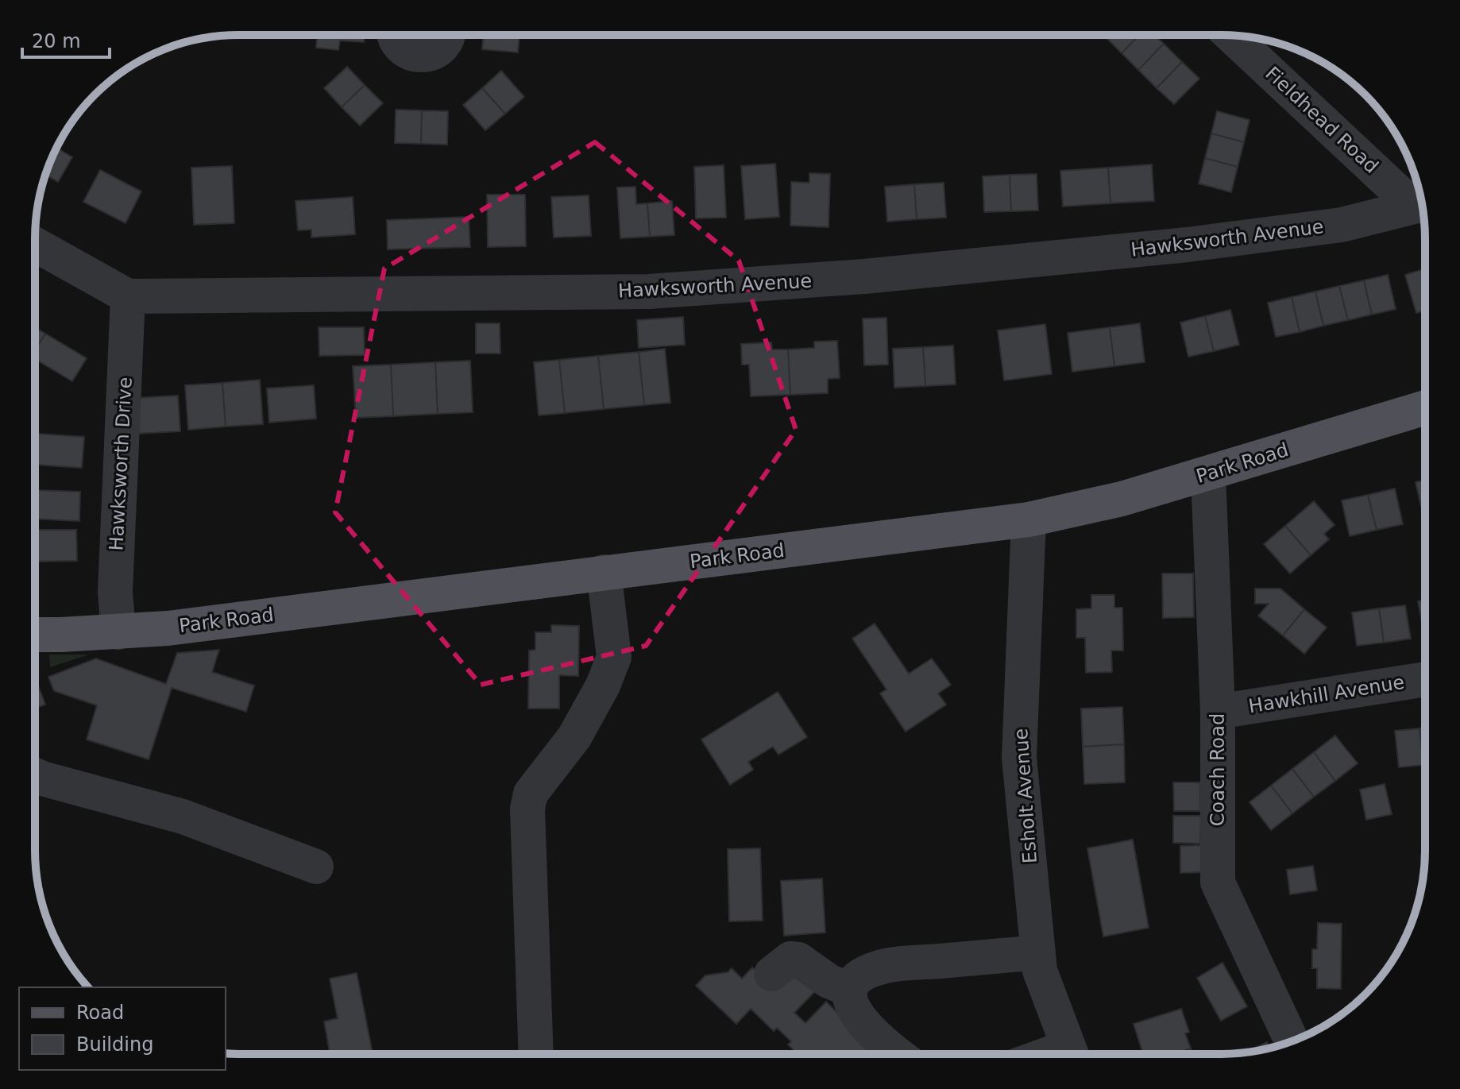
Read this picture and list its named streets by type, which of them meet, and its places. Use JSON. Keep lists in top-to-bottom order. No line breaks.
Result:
{"streets":{"main road":["Park Road"],"street":["Fieldhead Road","Hawksworth Avenue","Hawksworth Drive","Hawkhill Avenue","Coach Road","Esholt Avenue"]},"crossings":[["Fieldhead Road","Hawksworth Avenue"],["Hawksworth Avenue","Hawksworth Drive"],["Park Road","Hawksworth Drive"],["Park Road","Coach Road"],["Park Road","Esholt Avenue"],["Hawkhill Avenue","Coach Road"]],"legend":["Road","Building"],"scale_bar":"20 m"}
